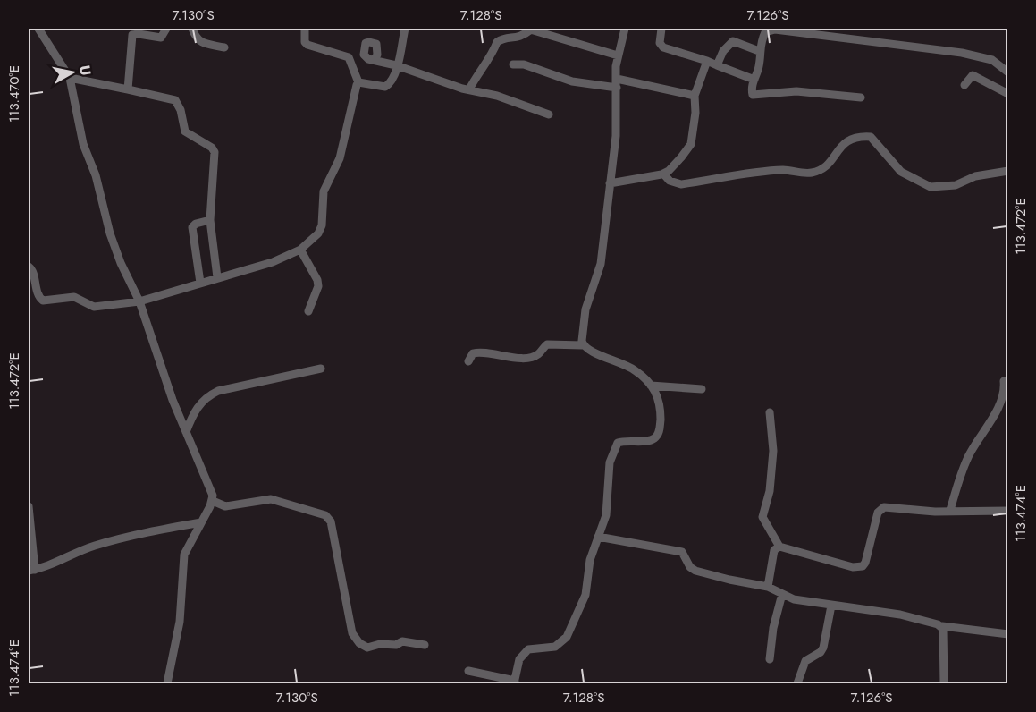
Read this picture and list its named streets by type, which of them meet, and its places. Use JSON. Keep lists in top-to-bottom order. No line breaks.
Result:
{"north":"right","coordinates":["7.130°S","7.128°S","7.126°S","113.470°E","113.472°E","113.474°E"]}
